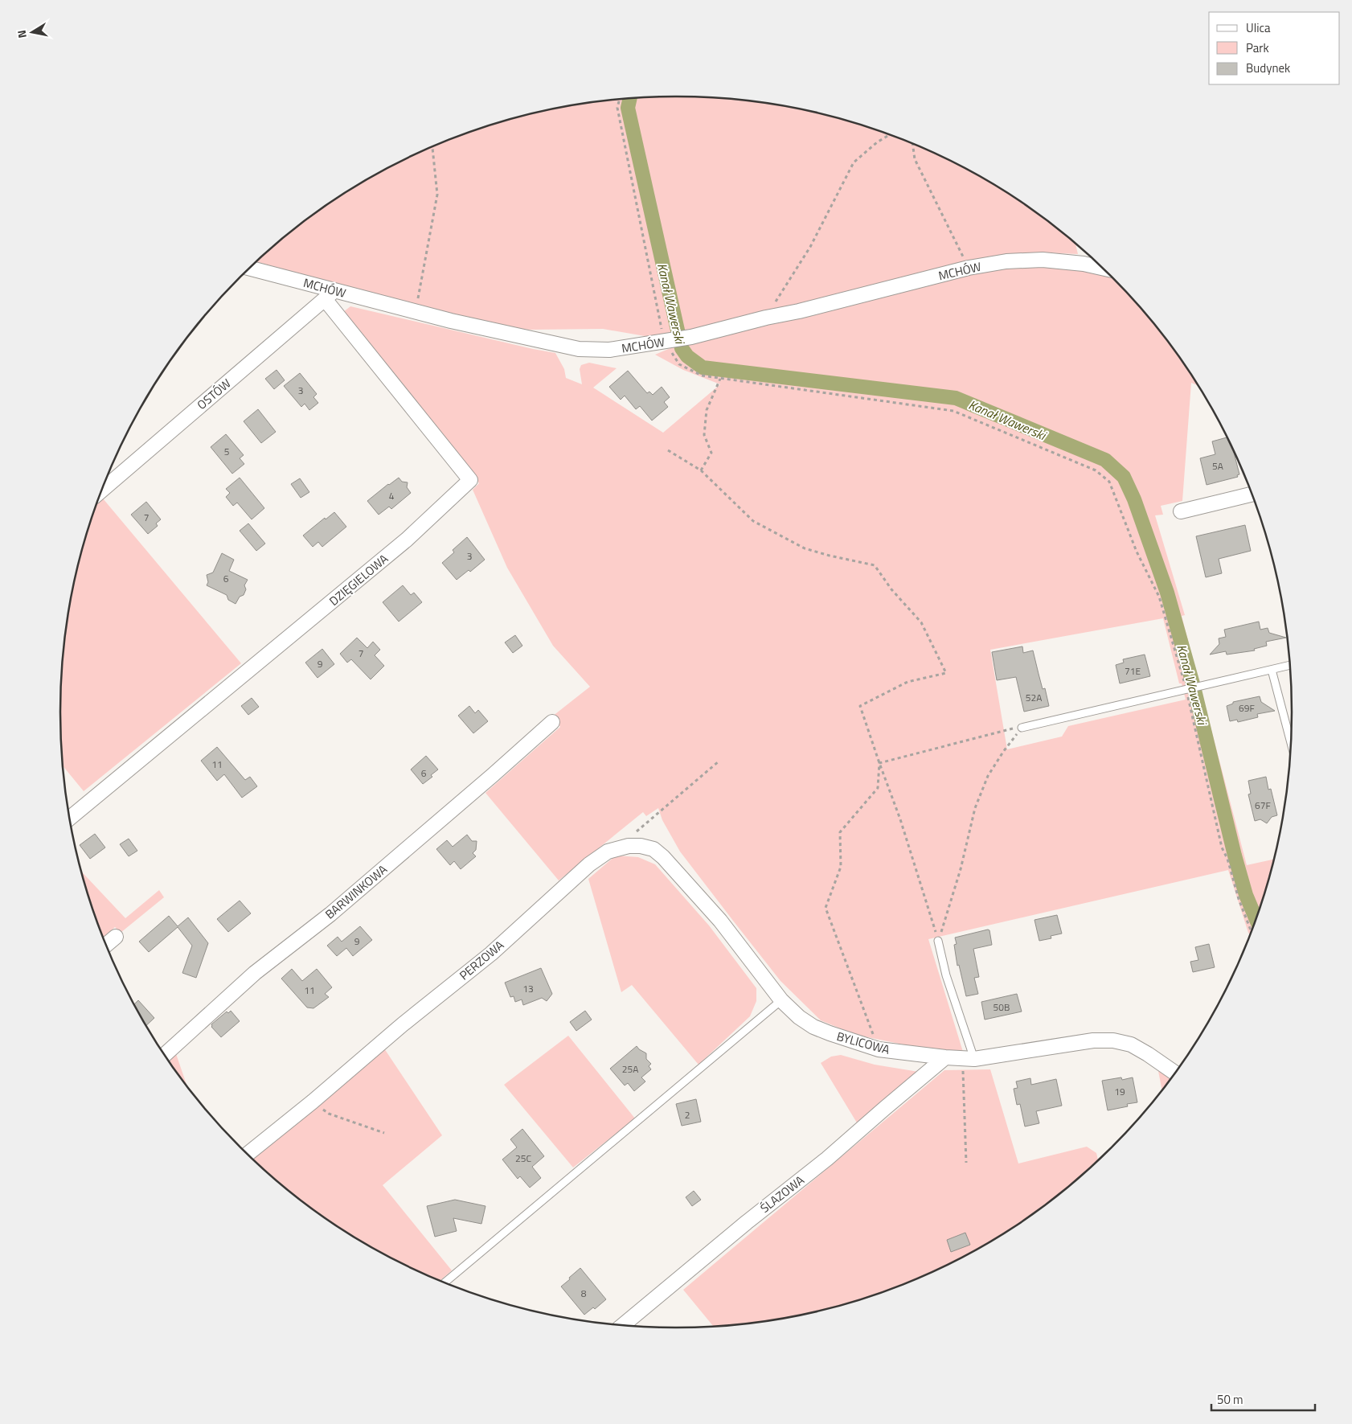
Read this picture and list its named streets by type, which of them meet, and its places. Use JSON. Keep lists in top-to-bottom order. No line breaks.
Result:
{"streets":{"street":["MCHÓW","OSTÓW","DZIĘGIELOWA","BARWINKOWA","PERZOWA","BYLICOWA","ŚLAZOWA"]},"crossings":[["MCHÓW","OSTÓW"],["MCHÓW","DZIĘGIELOWA"],["OSTÓW","DZIĘGIELOWA"],["PERZOWA","BYLICOWA"],["BYLICOWA","ŚLAZOWA"]],"water":["Kanał Wawerski"],"house_numbers":["3","5","5A","4","7","3","6","7","9","71E","52A","69F","11","6","67F","9","13","11","50B","25A","19","2","25C","8"],"legend":["Ulica","Park","Budynek"],"scale_bar":"50 m","north":"left"}
